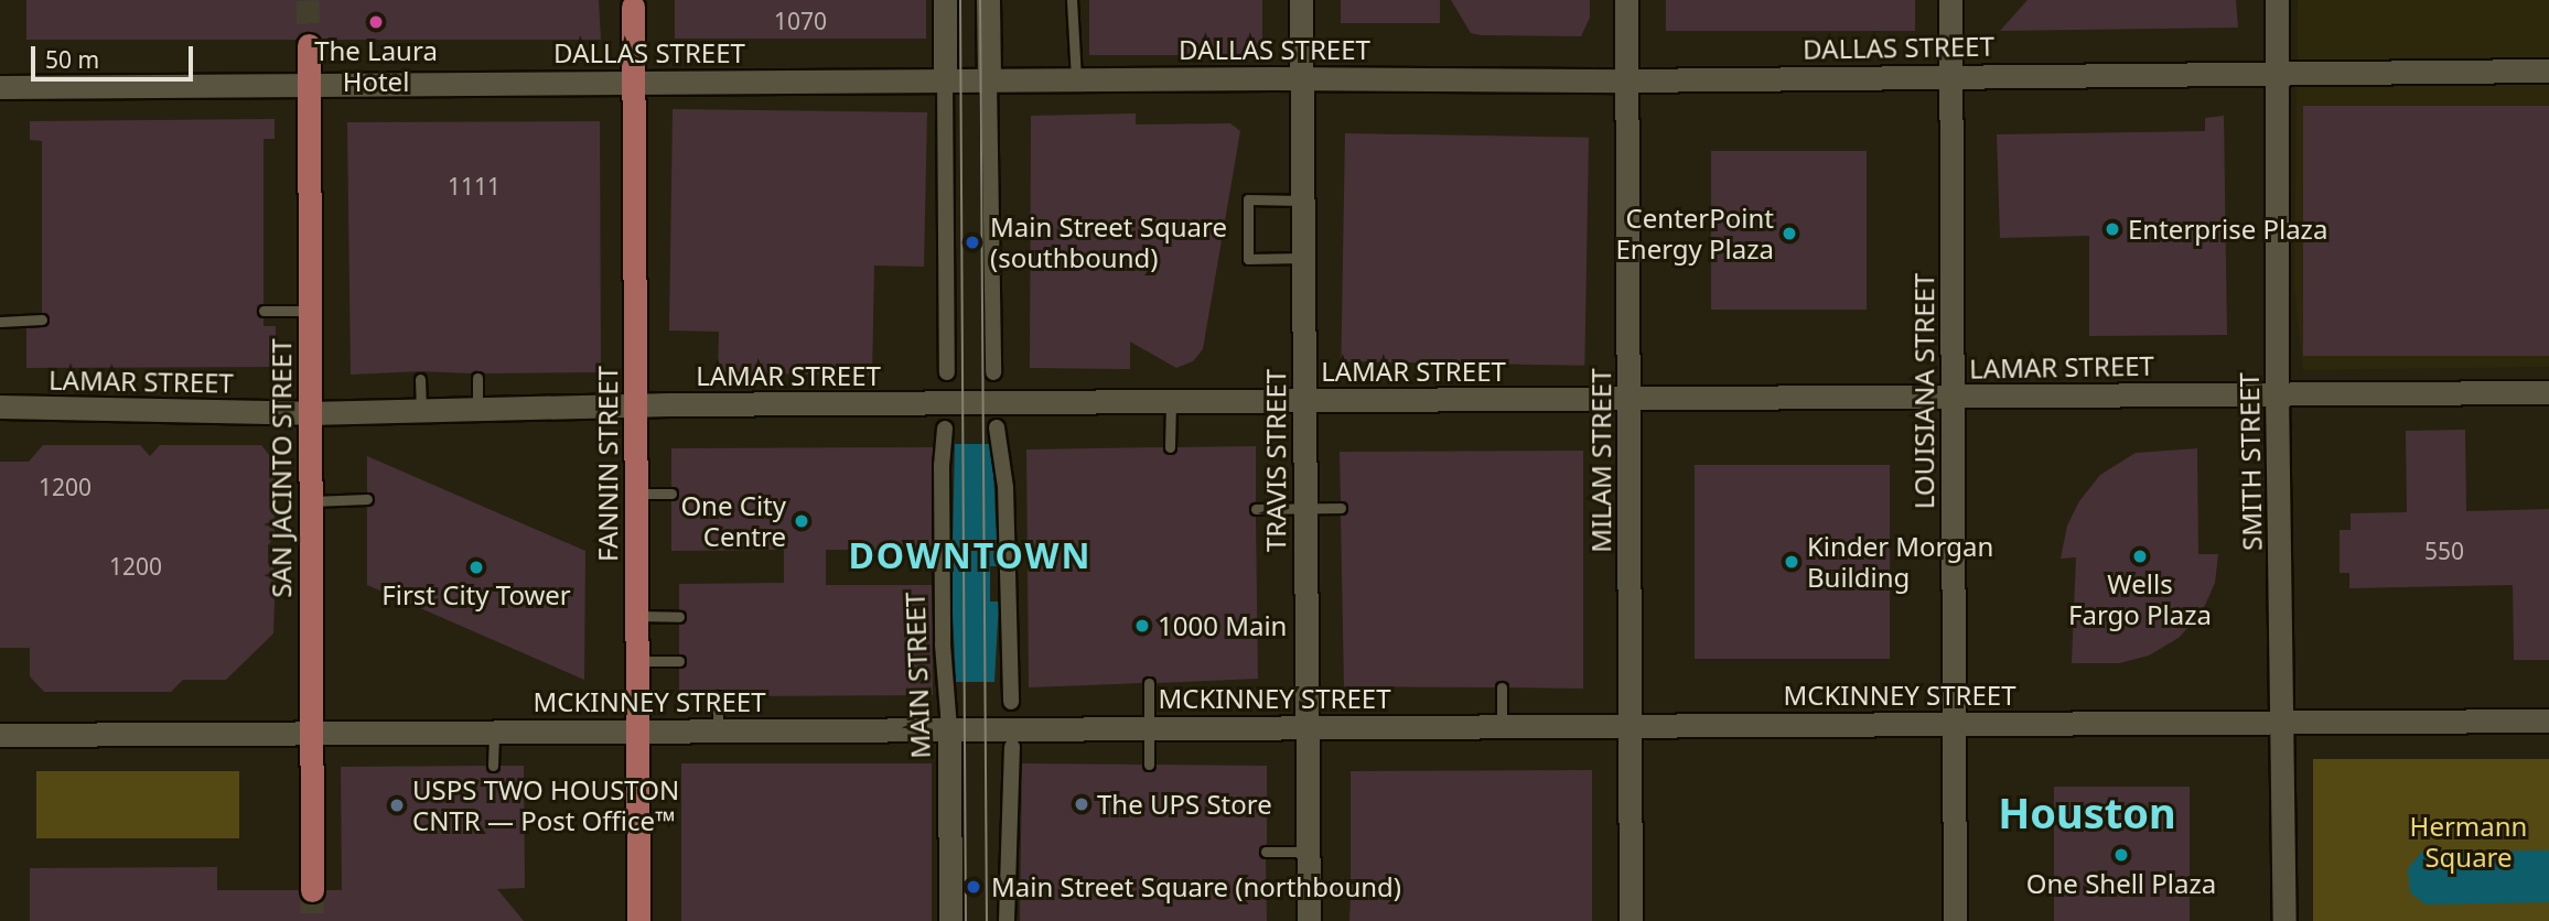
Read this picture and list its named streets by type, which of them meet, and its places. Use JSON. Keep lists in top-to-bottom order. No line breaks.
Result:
{"streets":{"main road":["FANNIN STREET","SAN JACINTO STREET"],"street":["DALLAS STREET","LAMAR STREET","LOUISIANA STREET","TRAVIS STREET","MILAM STREET","SMITH STREET","MAIN STREET","MCKINNEY STREET"]},"crossings":[["DALLAS STREET","LOUISIANA STREET"],["DALLAS STREET","TRAVIS STREET"],["DALLAS STREET","MILAM STREET"],["DALLAS STREET","SMITH STREET"],["DALLAS STREET","FANNIN STREET"],["DALLAS STREET","SAN JACINTO STREET"],["LAMAR STREET","LOUISIANA STREET"],["LAMAR STREET","TRAVIS STREET"],["LAMAR STREET","MILAM STREET"],["LAMAR STREET","SMITH STREET"],["LAMAR STREET","FANNIN STREET"],["LAMAR STREET","SAN JACINTO STREET"],["LOUISIANA STREET","MCKINNEY STREET"],["TRAVIS STREET","MCKINNEY STREET"],["MILAM STREET","MCKINNEY STREET"],["SMITH STREET","MCKINNEY STREET"],["FANNIN STREET","MCKINNEY STREET"],["SAN JACINTO STREET","MCKINNEY STREET"],["MAIN STREET","MCKINNEY STREET"]],"districts":["DOWNTOWN","Houston"],"parks":["Hermann Square"],"places":["The Laura Hotel","Enterprise Plaza","CenterPoint Energy Plaza","Main Street Square (southbound)","One City Centre","Wells Fargo Plaza","Kinder Morgan Building","First City Tower","1000 Main","The UPS Store","USPS TWO HOUSTON CNTR — Post Office™","One Shell Plaza","Main Street Square (northbound)"],"house_numbers":["1070","1111","1200","550","1200"],"scale_bar":"50 m"}
